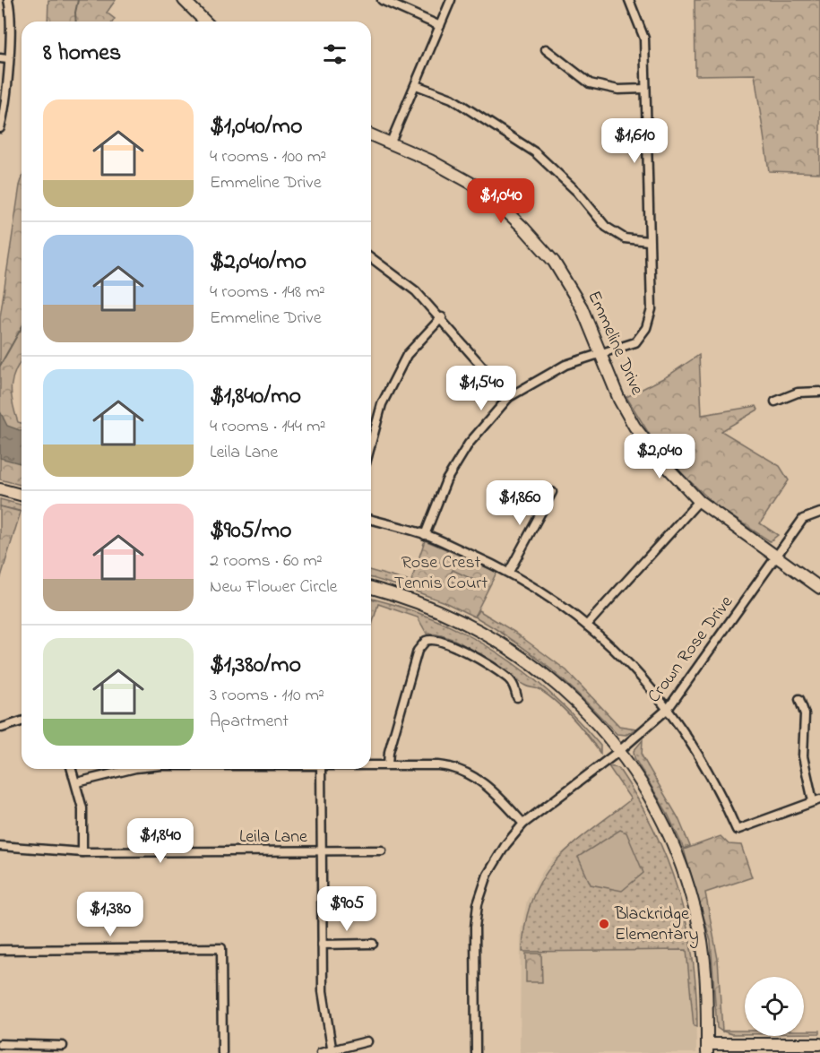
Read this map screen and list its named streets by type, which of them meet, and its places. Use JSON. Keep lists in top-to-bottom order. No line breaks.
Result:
{"streets":{"street":["Emmeline Drive","Crown Rose Drive","Leila Lane"]},"crossings":[["Emmeline Drive","Crown Rose Drive"]],"parks":["Rose Crest Tennis Court"],"places":["Blackridge Elementary"],"page":{"heading":"8 homes","list":[{"name":"$1,040/mo","note":"4 rooms · 100 m² · Emmeline Drive"},{"name":"$2,040/mo","note":"4 rooms · 148 m² · Emmeline Drive"},{"name":"$1,840/mo","note":"4 rooms · 144 m² · Leila Lane"},{"name":"$905/mo","note":"2 rooms · 60 m² · New Flower Circle"},{"name":"$1,380/mo","note":"3 rooms · 110 m² · Apartment"}],"price":["$1,610","$1,040","$1,540","$2,040","$1,860","$1,840","$905","$1,380"]}}
